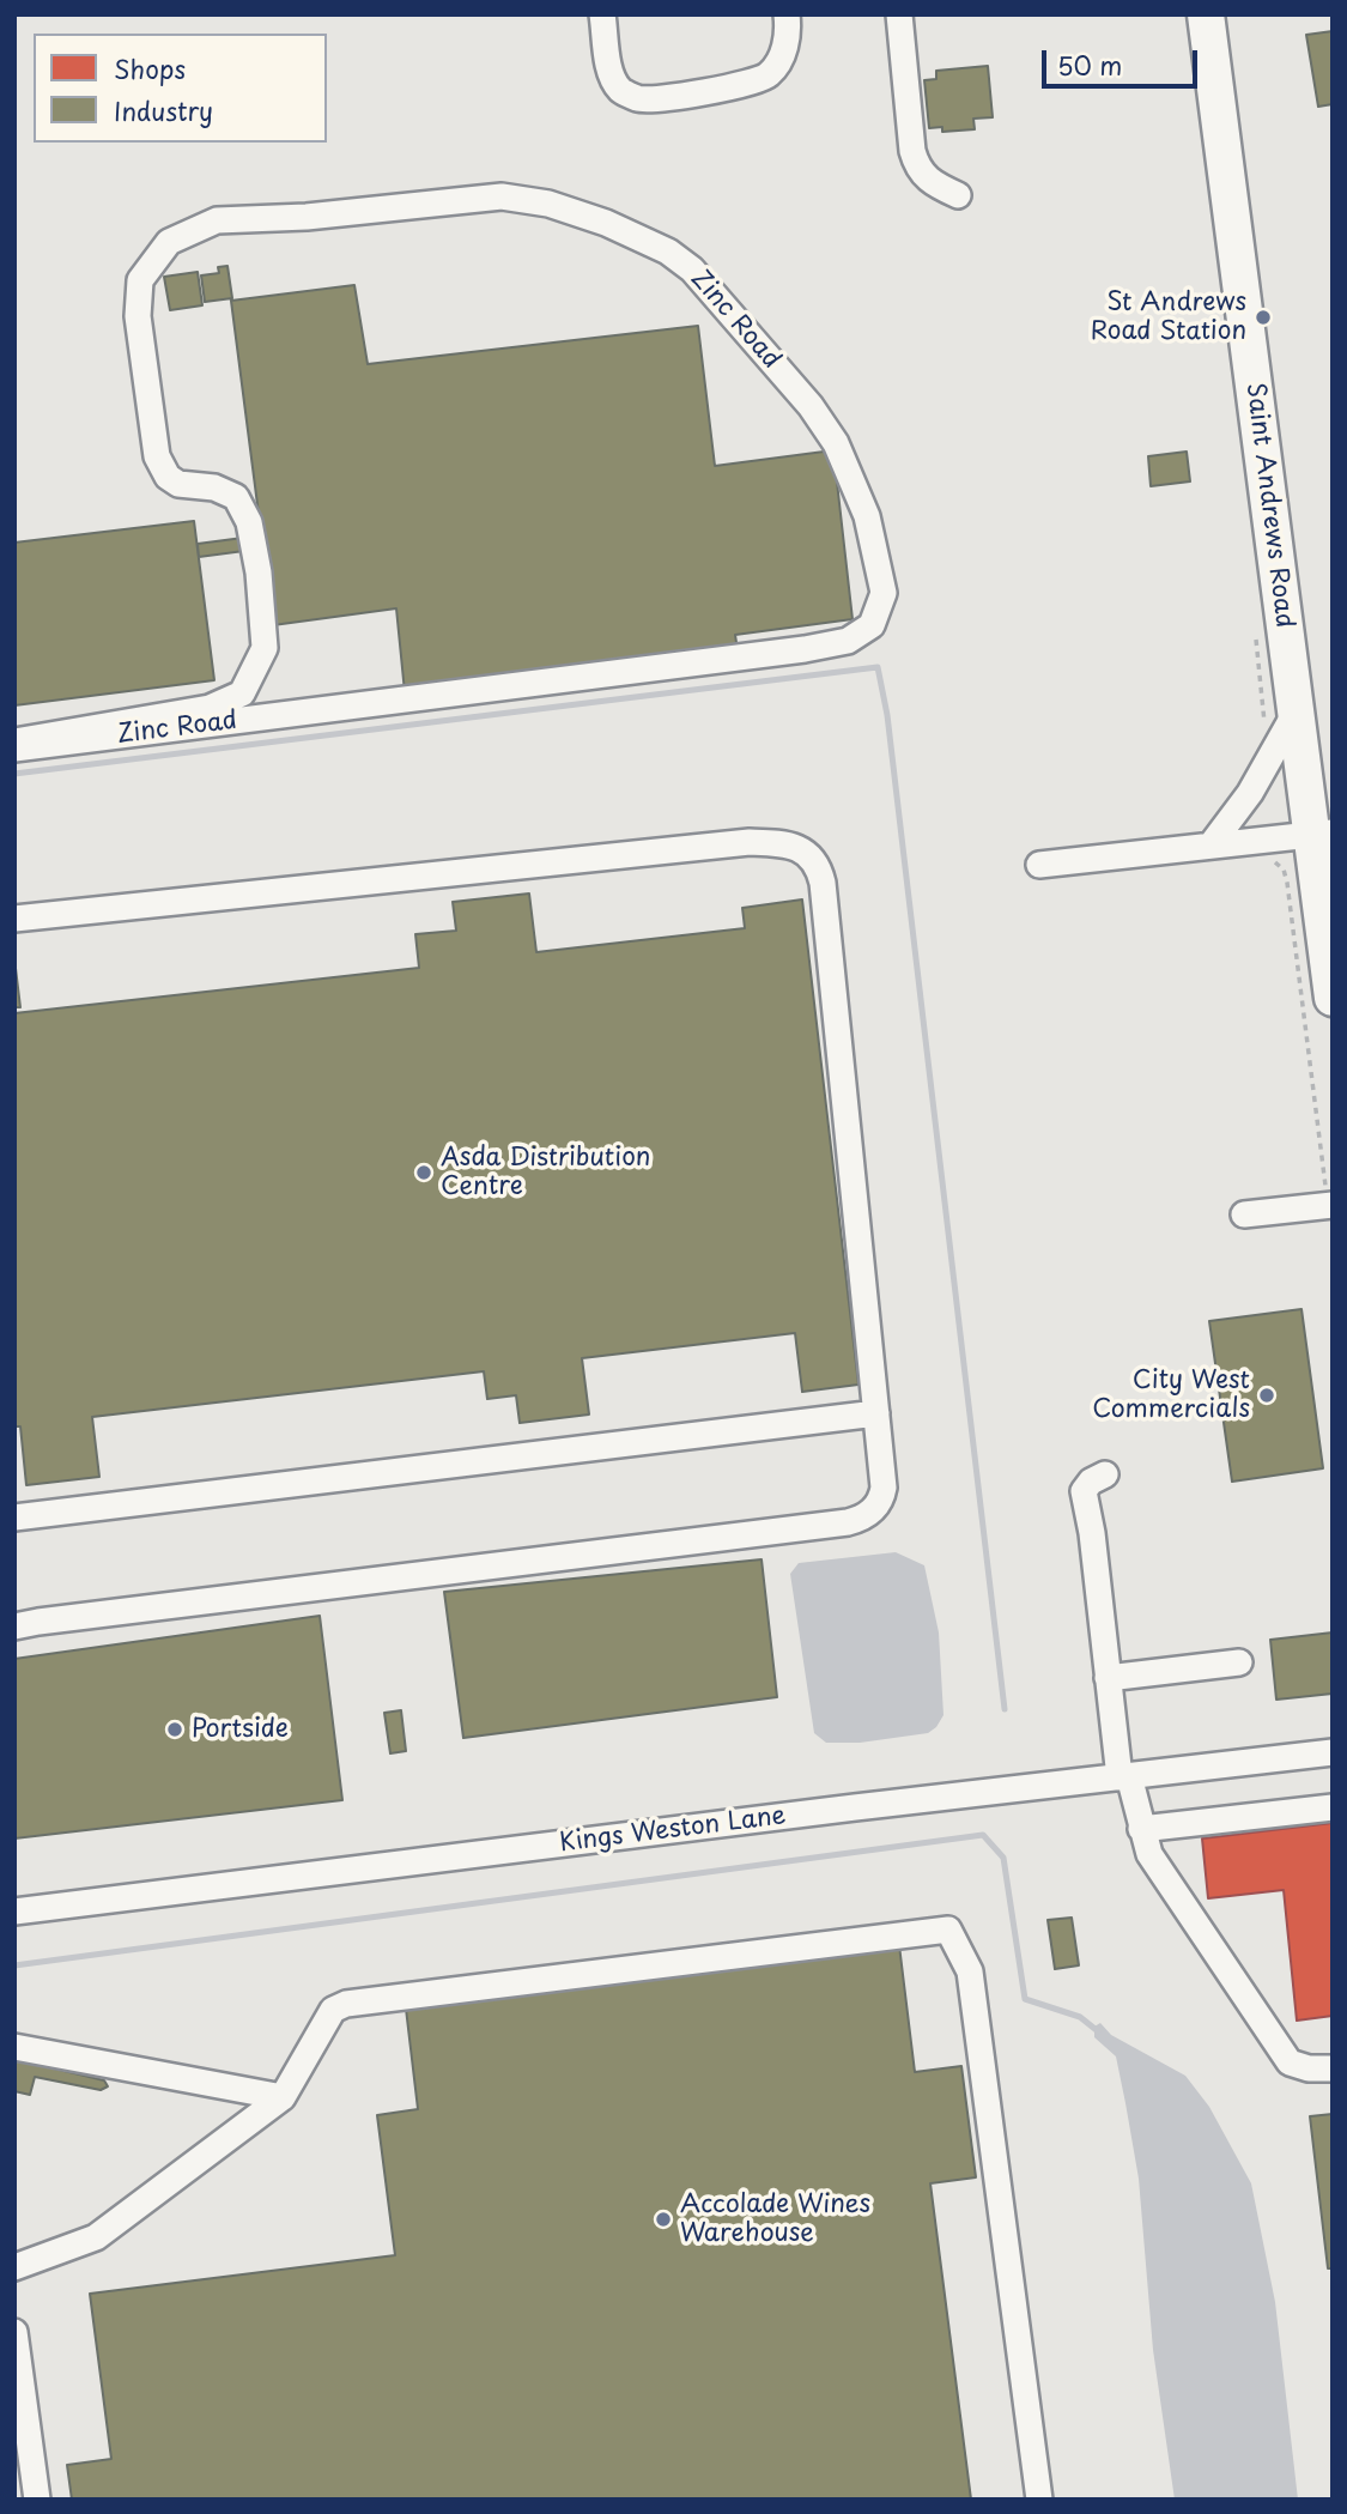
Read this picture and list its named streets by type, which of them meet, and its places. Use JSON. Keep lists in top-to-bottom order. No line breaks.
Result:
{"streets":{"highway":["Saint Andrews Road"],"street":["Zinc Road","Kings Weston Lane"]},"places":["St Andrews Road Station","Asda Distribution Centre","City West Commercials","Portside","Accolade Wines Warehouse"],"legend":["Shops","Industry"],"scale_bar":"50 m"}
